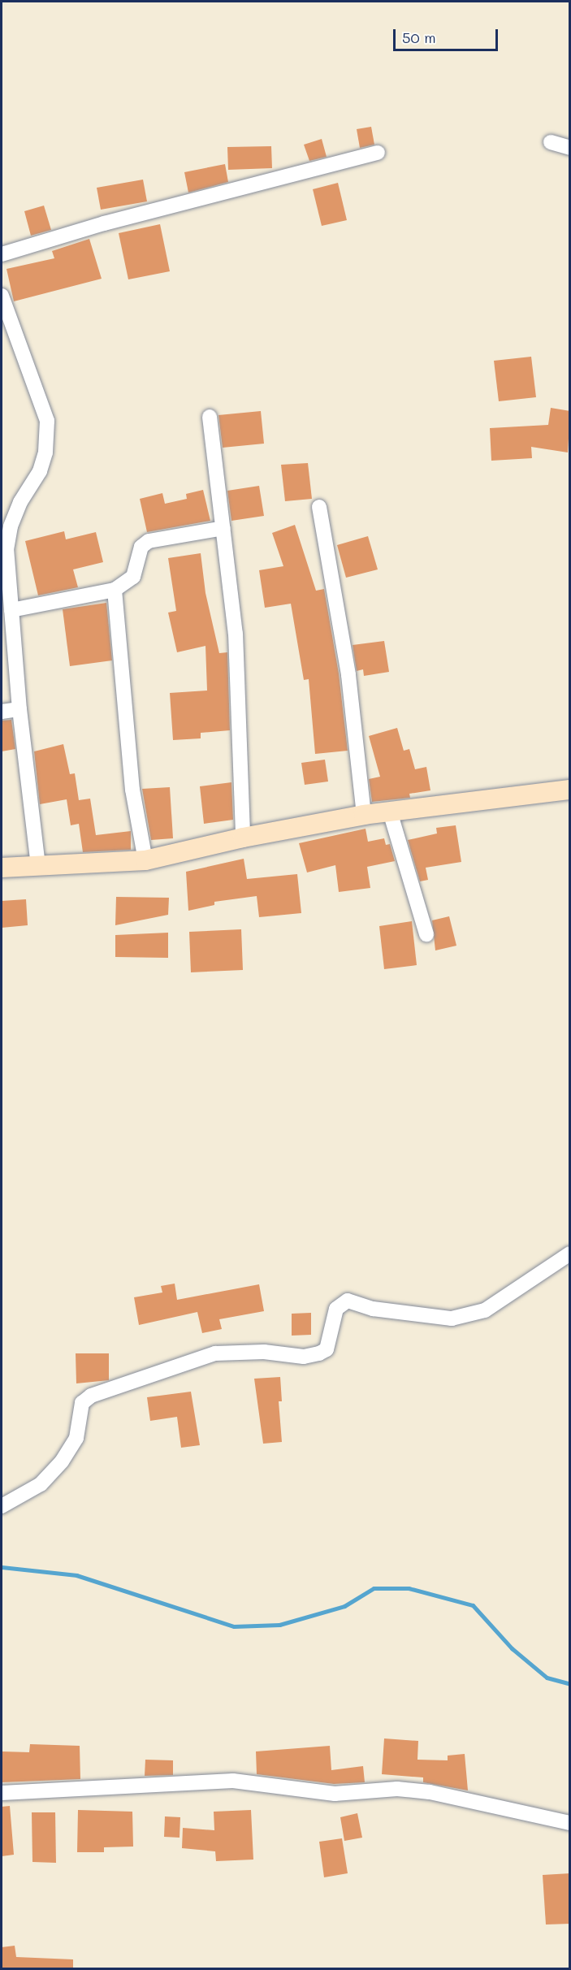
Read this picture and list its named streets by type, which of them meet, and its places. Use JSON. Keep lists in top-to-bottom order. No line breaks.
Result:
{"scale_bar":"50 m"}
